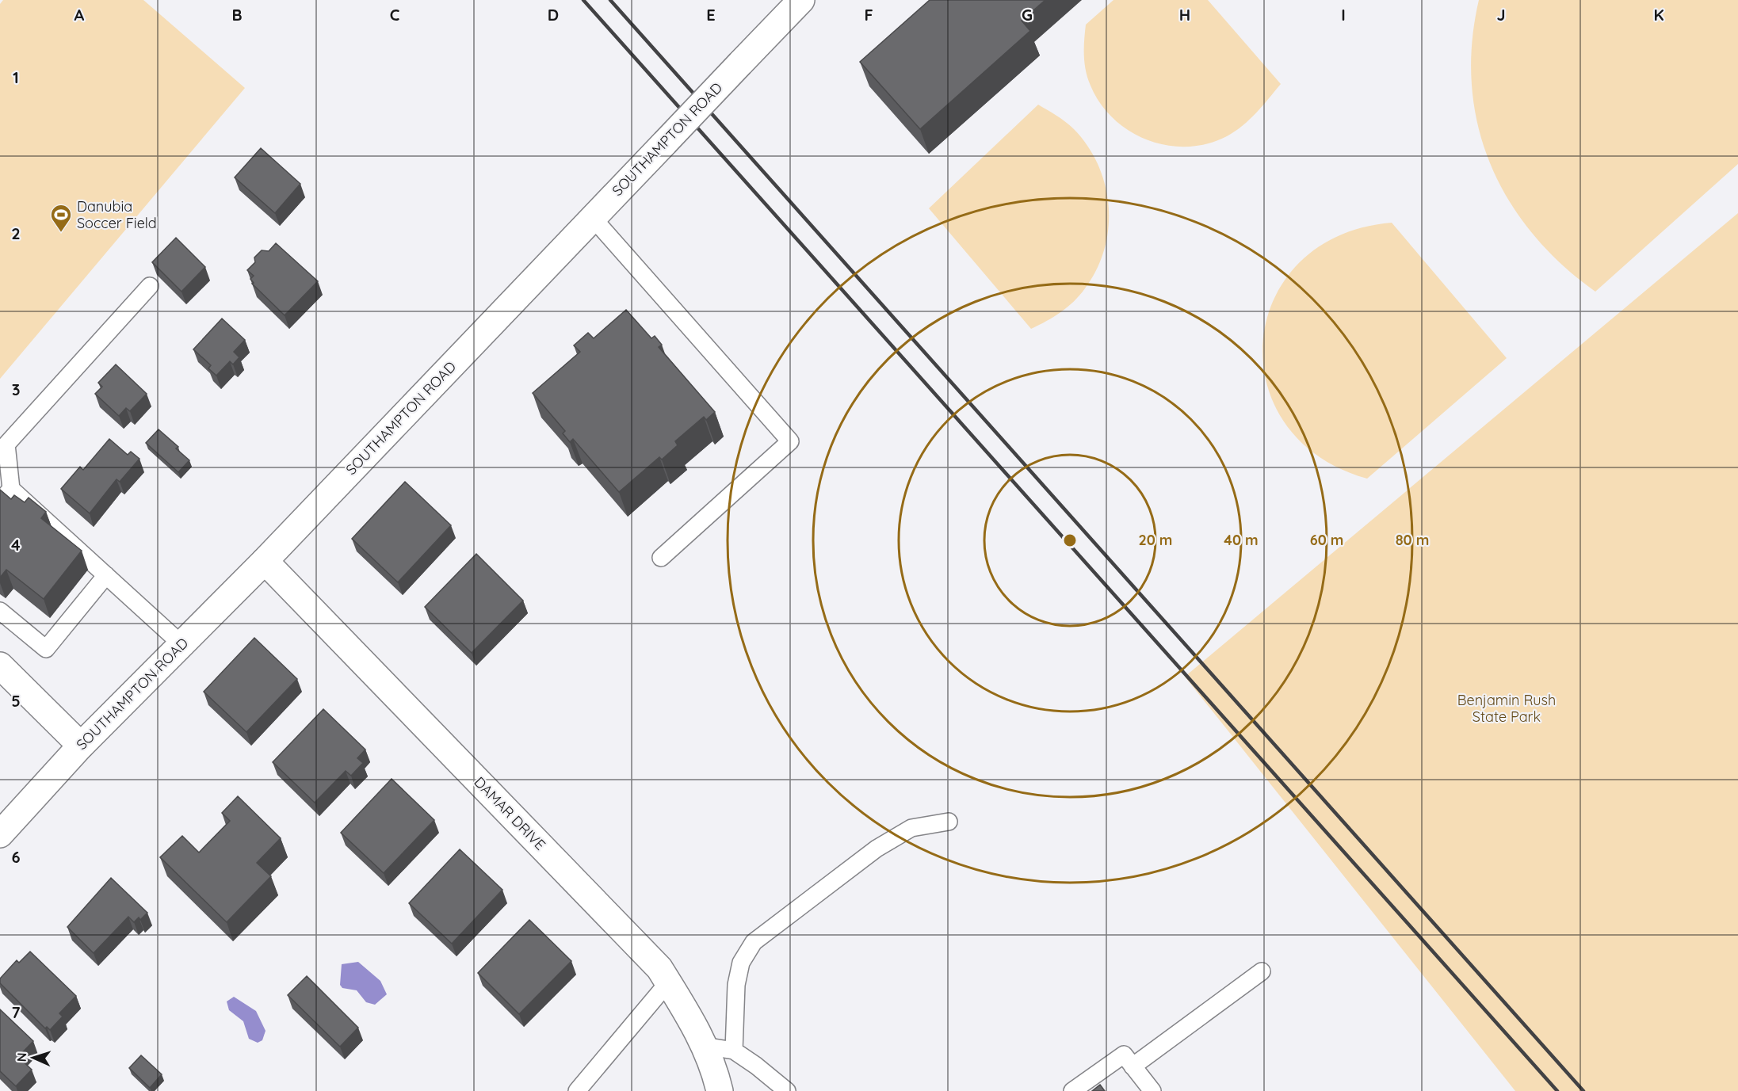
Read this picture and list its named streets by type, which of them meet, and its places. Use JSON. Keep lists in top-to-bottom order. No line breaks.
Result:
{"streets":{"street":["SOUTHAMPTON ROAD","DAMAR DRIVE"]},"crossings":[["SOUTHAMPTON ROAD","DAMAR DRIVE"]],"parks":["Benjamin Rush State Park"],"places":{"sports":["Danubia Soccer Field"]},"north":"left","grid":{"columns":["A","B","C","D","E","F","G","H","I","J","K"],"rows":["1","2","3","4","5","6","7"]},"rings":["20 m","40 m","60 m","80 m"]}
